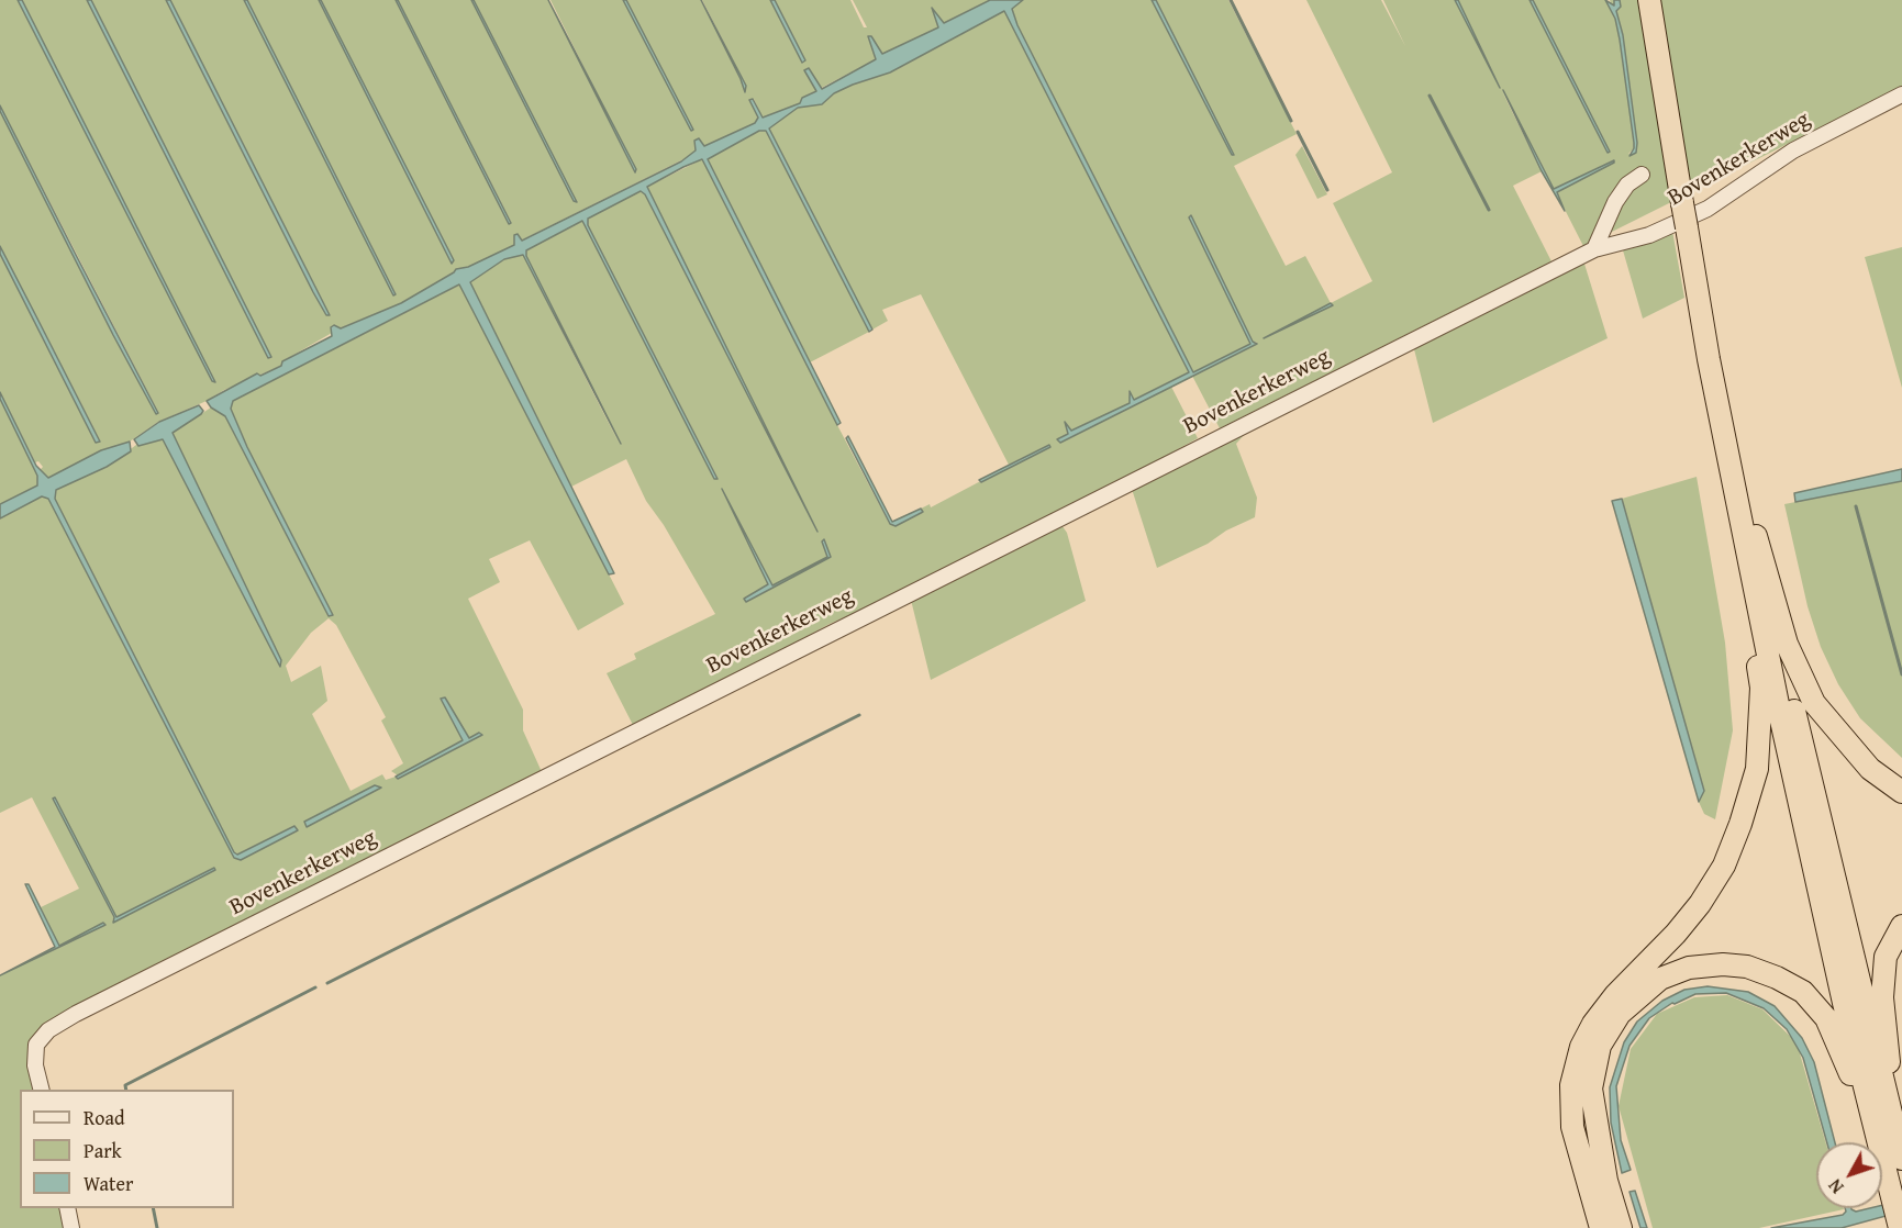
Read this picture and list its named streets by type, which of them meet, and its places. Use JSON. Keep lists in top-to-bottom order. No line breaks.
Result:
{"streets":{"street":["Bovenkerkerweg"]},"legend":["Road","Park","Water"],"north":"bottom left"}
